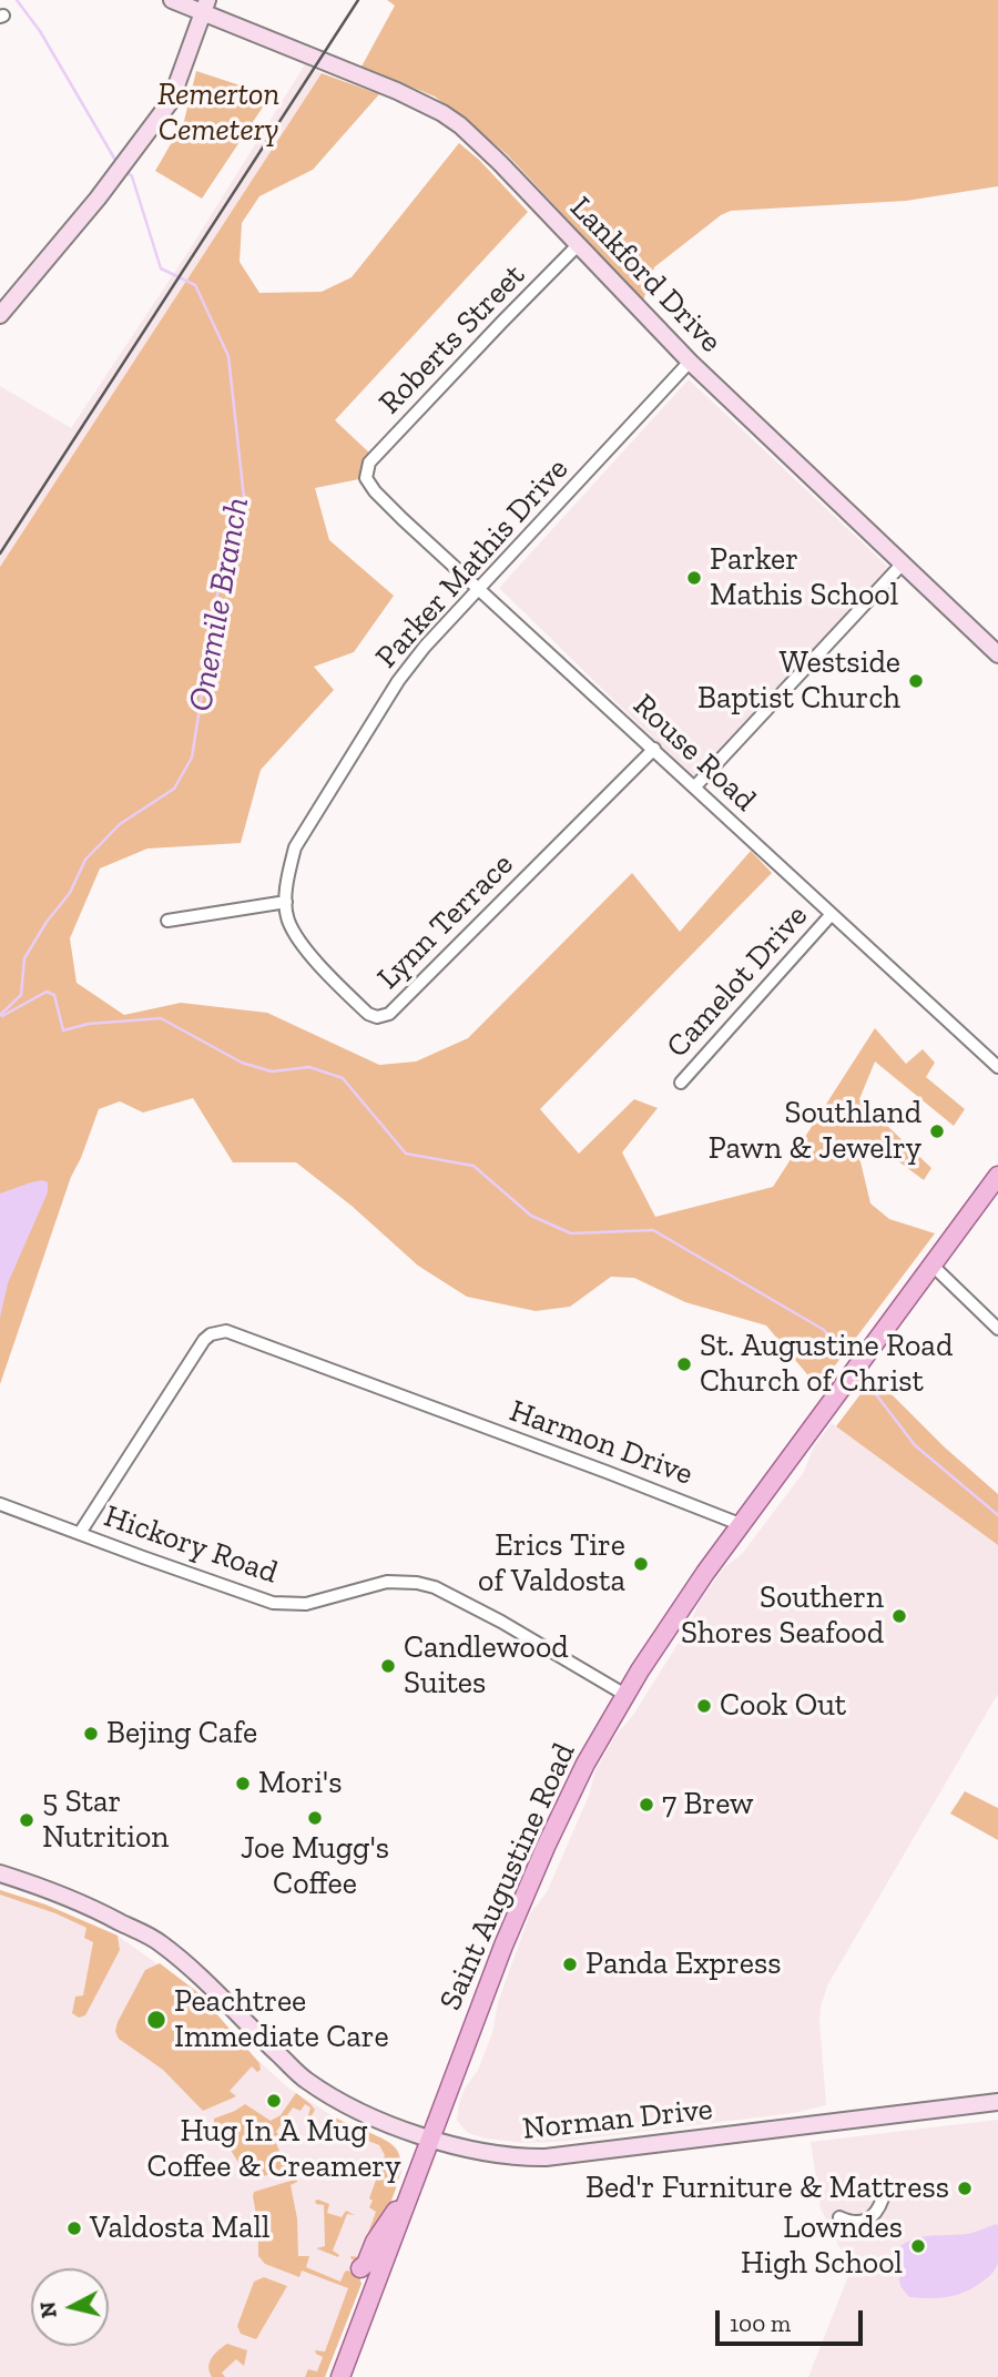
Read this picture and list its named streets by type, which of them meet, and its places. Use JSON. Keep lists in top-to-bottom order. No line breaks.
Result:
{"streets":{"main road":["Saint Augustine Road"],"street":["Lankford Drive","Roberts Street","Parker Mathis Drive","Rouse Road","Lynn Terrace","Camelot Drive","Harmon Drive","Hickory Road","Norman Drive"]},"crossings":[["Lankford Drive","Roberts Street"],["Lankford Drive","Parker Mathis Drive"],["Roberts Street","Rouse Road"],["Parker Mathis Drive","Rouse Road"],["Parker Mathis Drive","Lynn Terrace"],["Rouse Road","Lynn Terrace"],["Rouse Road","Camelot Drive"],["Harmon Drive","Hickory Road"],["Harmon Drive","Saint Augustine Road"],["Hickory Road","Saint Augustine Road"],["Saint Augustine Road","Norman Drive"]],"water":["Onemile Branch"],"parks":["Remerton Cemetery"],"places":["Parker Mathis School","Westside Baptist Church","Southland Pawn & Jewelry","St. Augustine Road Church of Christ","Erics Tire of Valdosta","Southern Shores Seafood","Candlewood Suites","Cook Out","Bejing Cafe","Mori's","7 Brew","Joe Mugg's Coffee","5 Star Nutrition","Panda Express","Peachtree Immediate Care","Hug In A Mug Coffee & Creamery","Bed'r Furniture & Mattress","Valdosta Mall","Lowndes High School"],"scale_bar":"100 m","north":"left"}
